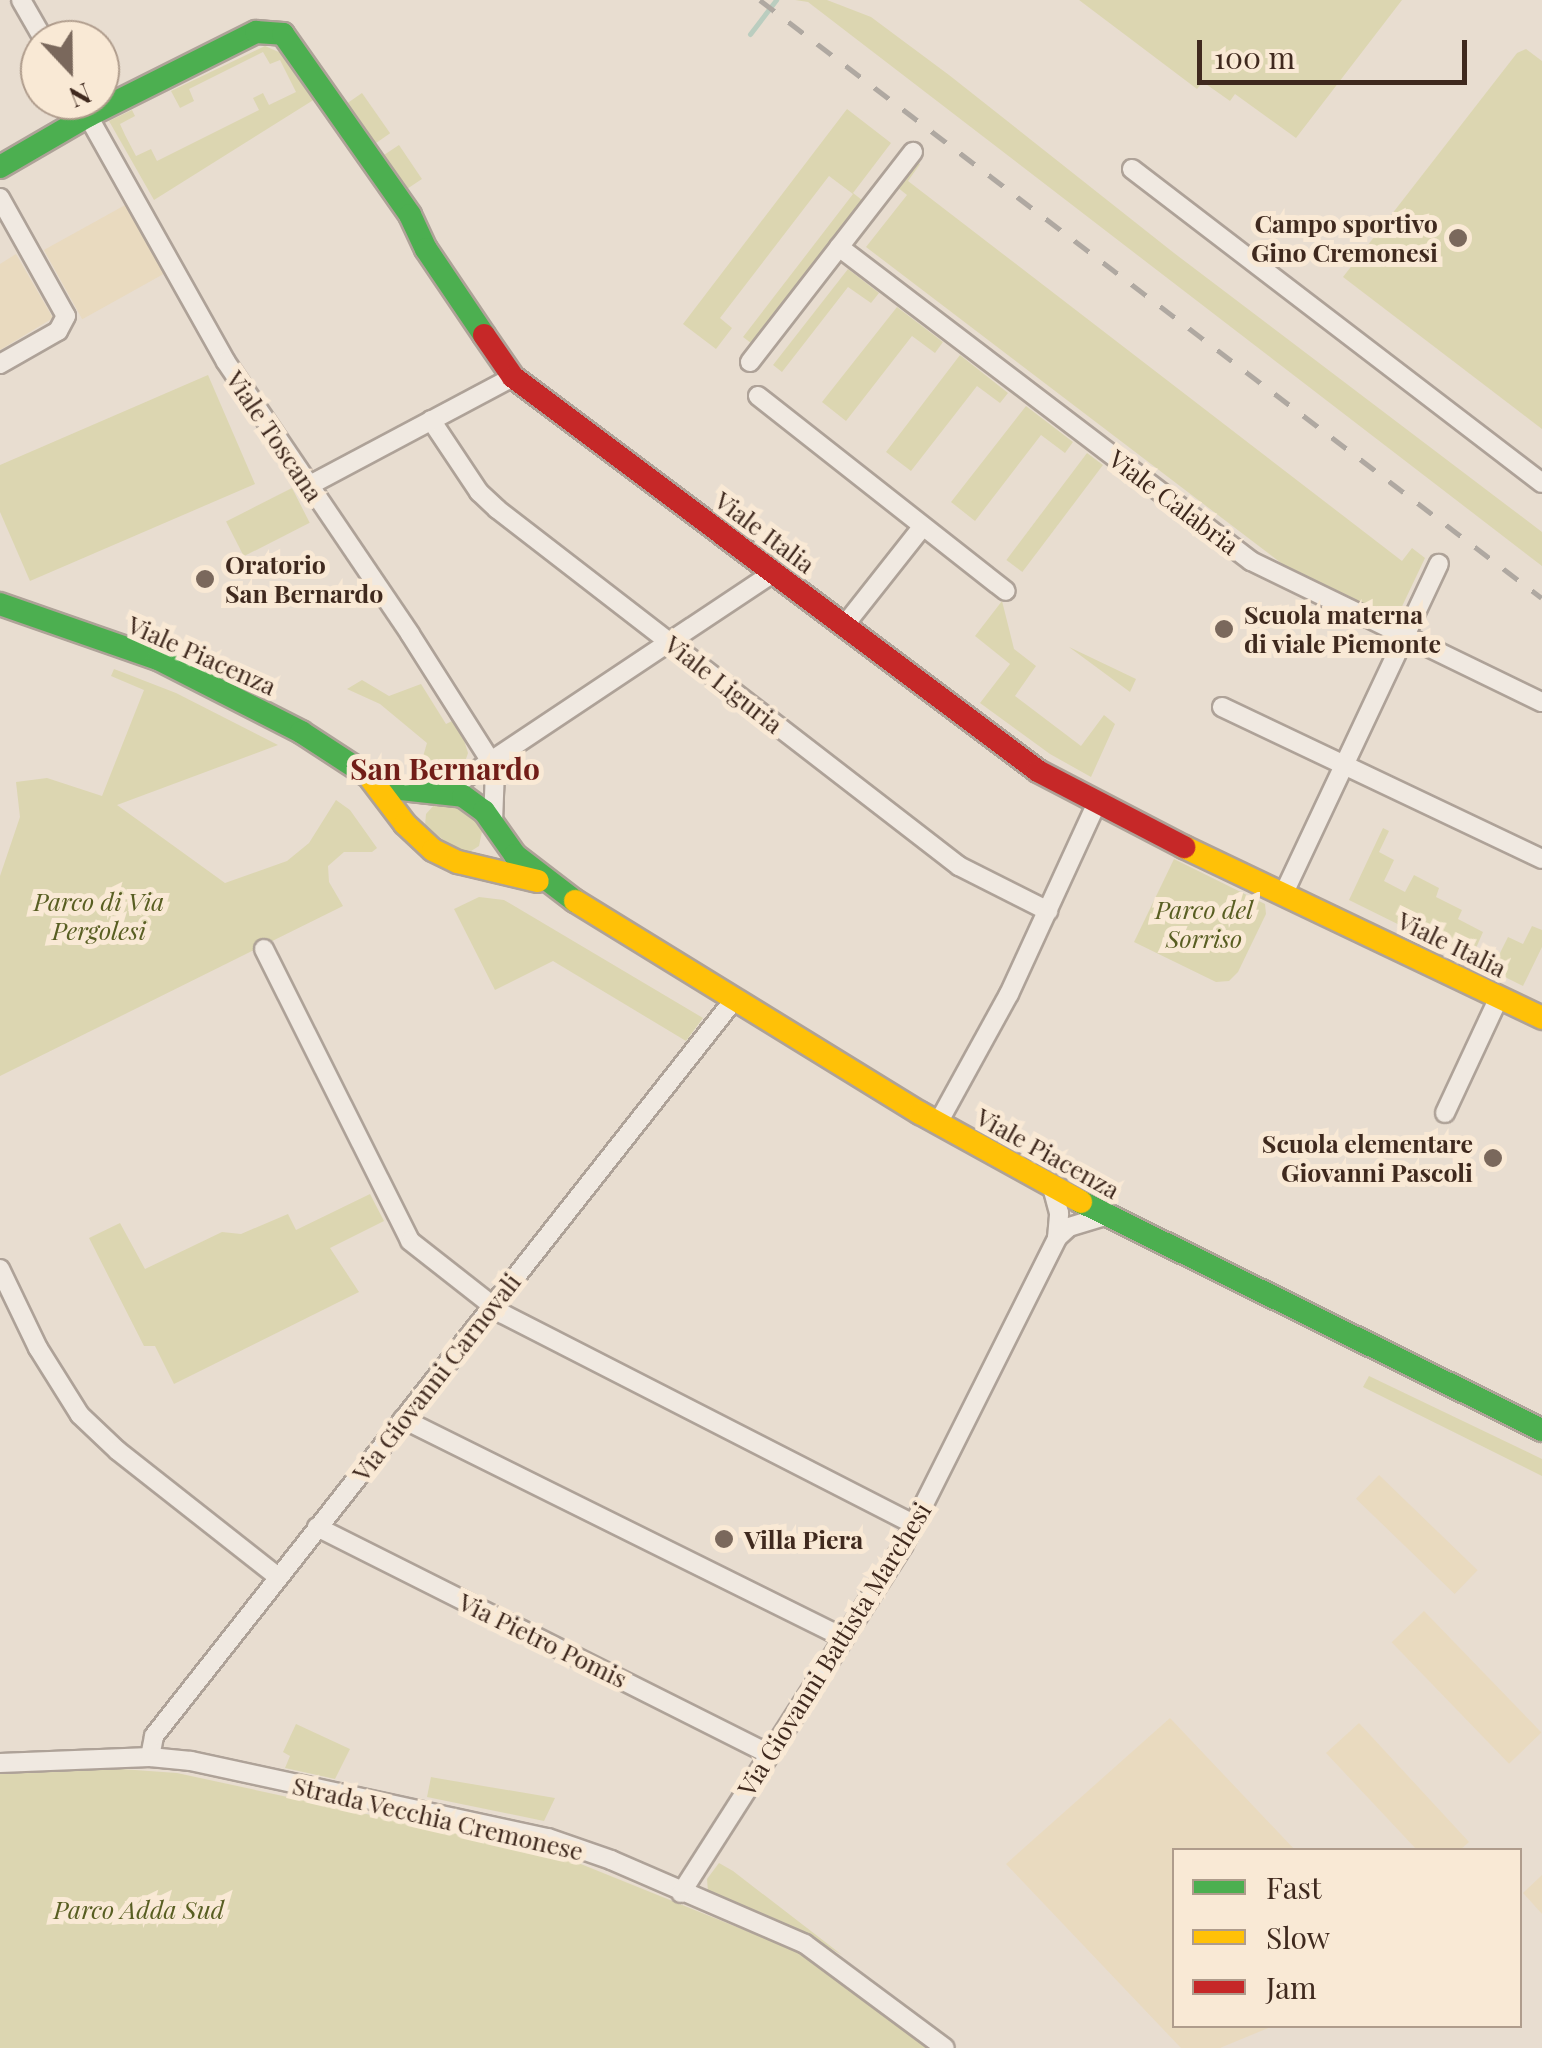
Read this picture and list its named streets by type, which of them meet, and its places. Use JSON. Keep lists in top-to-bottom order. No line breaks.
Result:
{"streets":{"street":["Viale Toscana","Viale Calabria","Viale Italia","Viale Piacenza","Viale Liguria","Via Giovanni Carnovali","Via Pietro Pomis","Via Giovanni Battista Marchesi","Strada Vecchia Cremonese"]},"crossings":[["Viale Piacenza","Via Giovanni Carnovali"],["Via Giovanni Carnovali","Via Pietro Pomis"],["Via Giovanni Carnovali","Strada Vecchia Cremonese"],["Via Pietro Pomis","Via Giovanni Battista Marchesi"],["Via Giovanni Battista Marchesi","Strada Vecchia Cremonese"]],"districts":["San Bernardo"],"parks":["Parco di Via Pergolesi","Parco del Sorriso","Parco Adda Sud"],"places":["Campo sportivo Gino Cremonesi","Oratorio San Bernardo","Scuola materna di viale Piemonte","Scuola elementare Giovanni Pascoli","Villa Piera"],"legend":["Fast","Slow","Jam"],"scale_bar":"100 m","north":"bottom"}
